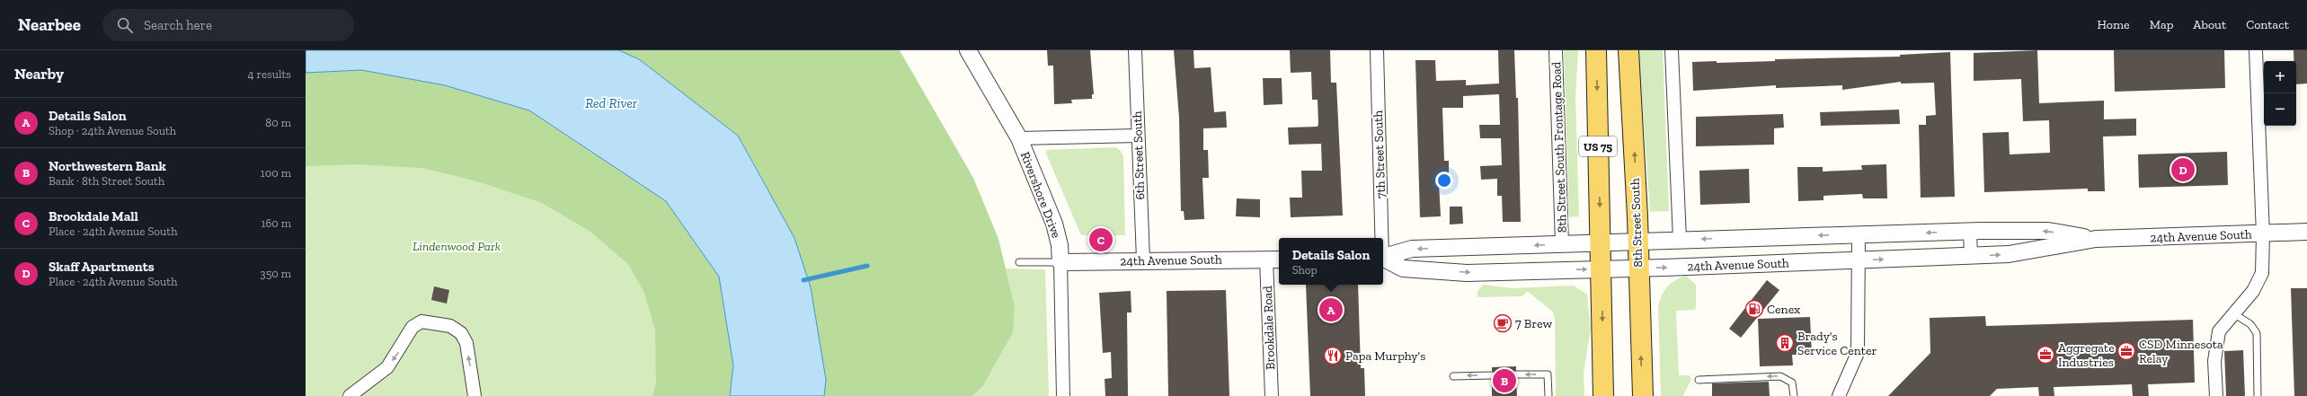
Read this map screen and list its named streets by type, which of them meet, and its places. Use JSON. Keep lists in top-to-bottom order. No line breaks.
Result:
{"streets":{"main road":["US 75","8th Street South"],"street":["8th Street South Frontage Road","7th Street South","6th Street South","Rivershore Drive","24th Avenue South","Brookdale Road"]},"crossings":[["US 75","24th Avenue South"],["8th Street South Frontage Road","24th Avenue South"],["6th Street South","24th Avenue South"],["Rivershore Drive","24th Avenue South"],["8th Street South","24th Avenue South"],["24th Avenue South","Brookdale Road"]],"water":["Red River"],"parks":["Lindenwood Park"],"places":{"fuel station":["Cenex"],"cafe":["7 Brew"],"building":["Brady's Service Center"],"office":["CSD Minnesota Relay","Aggregate Industries"],"restaurant":["Papa Murphy's"]},"page":{"header":"Nearbee","search":"Search here","nav":["Home","Map","About","Contact"],"heading":["Nearby","4 results"],"map_buttons":["+","−"],"list":[{"mark":"A","name":"Details Salon","note":"Shop · 24th Avenue South","value":"80 m"},{"mark":"B","name":"Northwestern Bank","note":"Bank · 8th Street South","value":"100 m"},{"mark":"C","name":"Brookdale Mall","note":"Place · 24th Avenue South","value":"160 m"},{"mark":"D","name":"Skaff Apartments","note":"Place · 24th Avenue South","value":"350 m"}],"pins":["D","C","A","B"],"popup":["Details Salon","Shop"]}}
